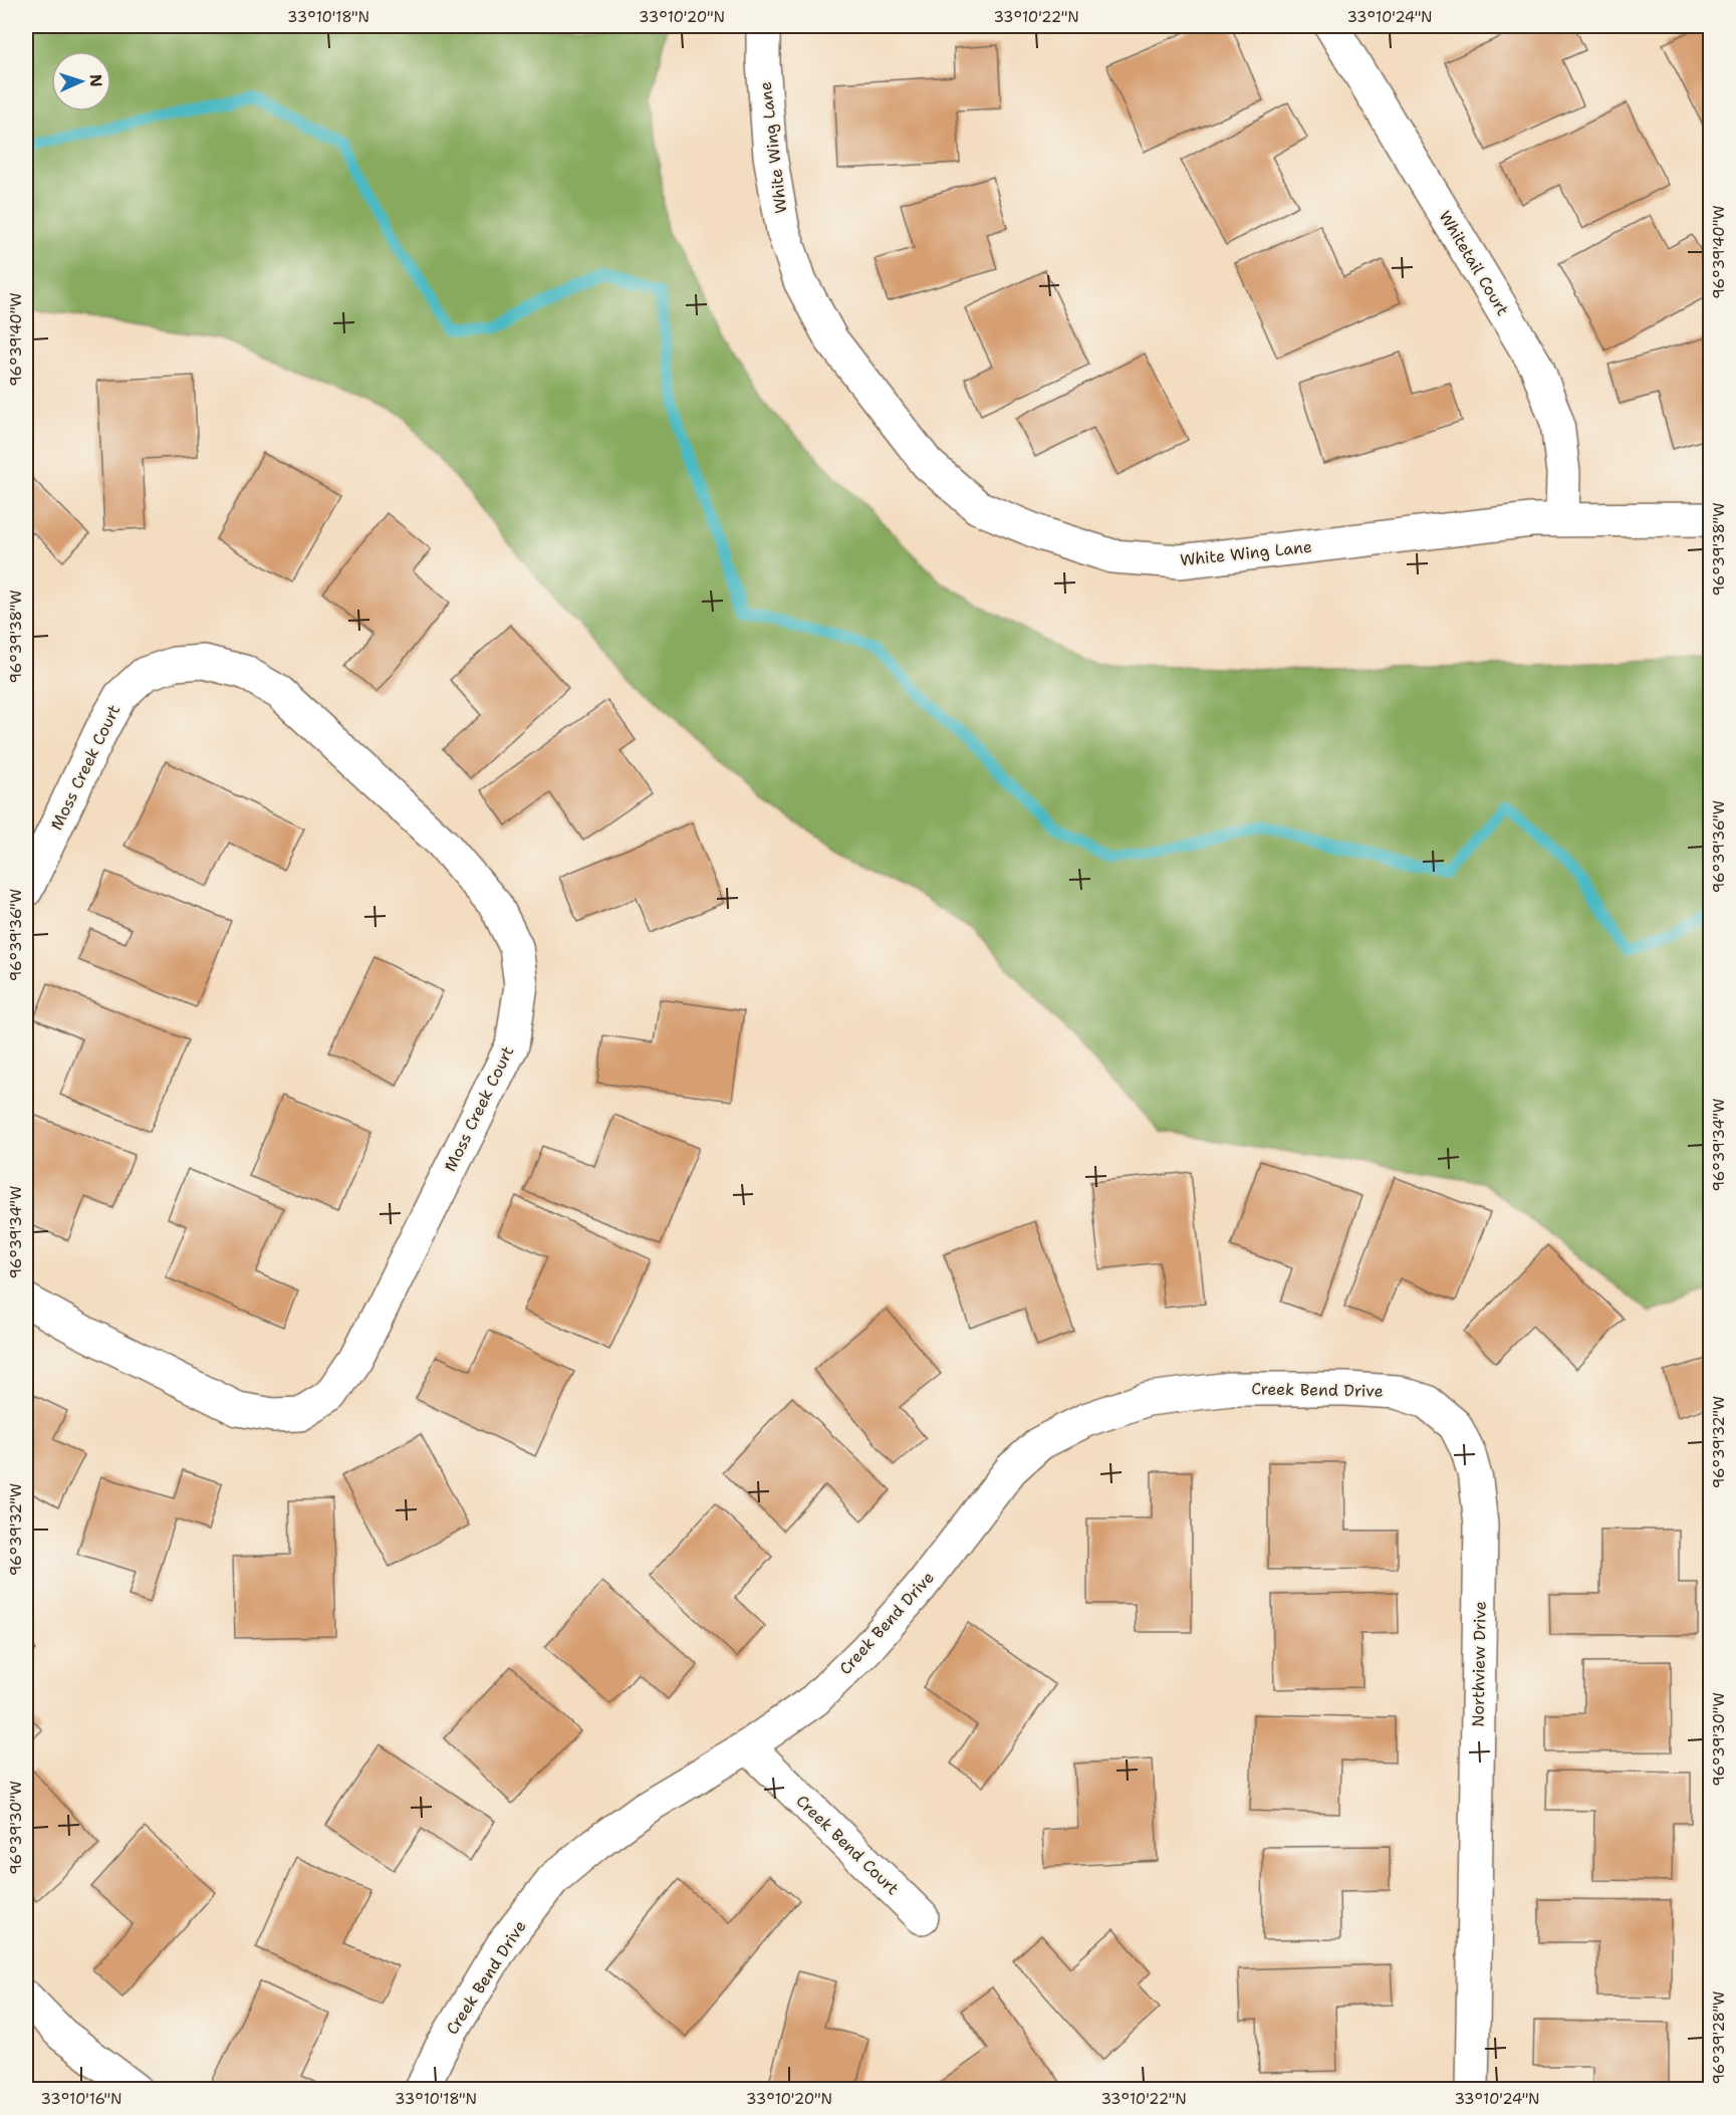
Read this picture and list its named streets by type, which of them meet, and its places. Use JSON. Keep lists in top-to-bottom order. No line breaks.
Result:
{"streets":{"street":["White Wing Lane","Whitetail Court","Moss Creek Court","Creek Bend Drive","Northview Drive","Creek Bend Court"]},"crossings":[["White Wing Lane","Whitetail Court"],["Creek Bend Drive","Northview Drive"],["Creek Bend Drive","Creek Bend Court"]],"north":"right","coordinates":["33°10'18\"N","33°10'20\"N","33°10'22\"N","33°10'24\"N","96°39'40\"W","96°39'38\"W","96°39'36\"W","96°39'34\"W","96°39'32\"W","96°39'30\"W","96°39'28\"W","33°10'16\"N"]}
